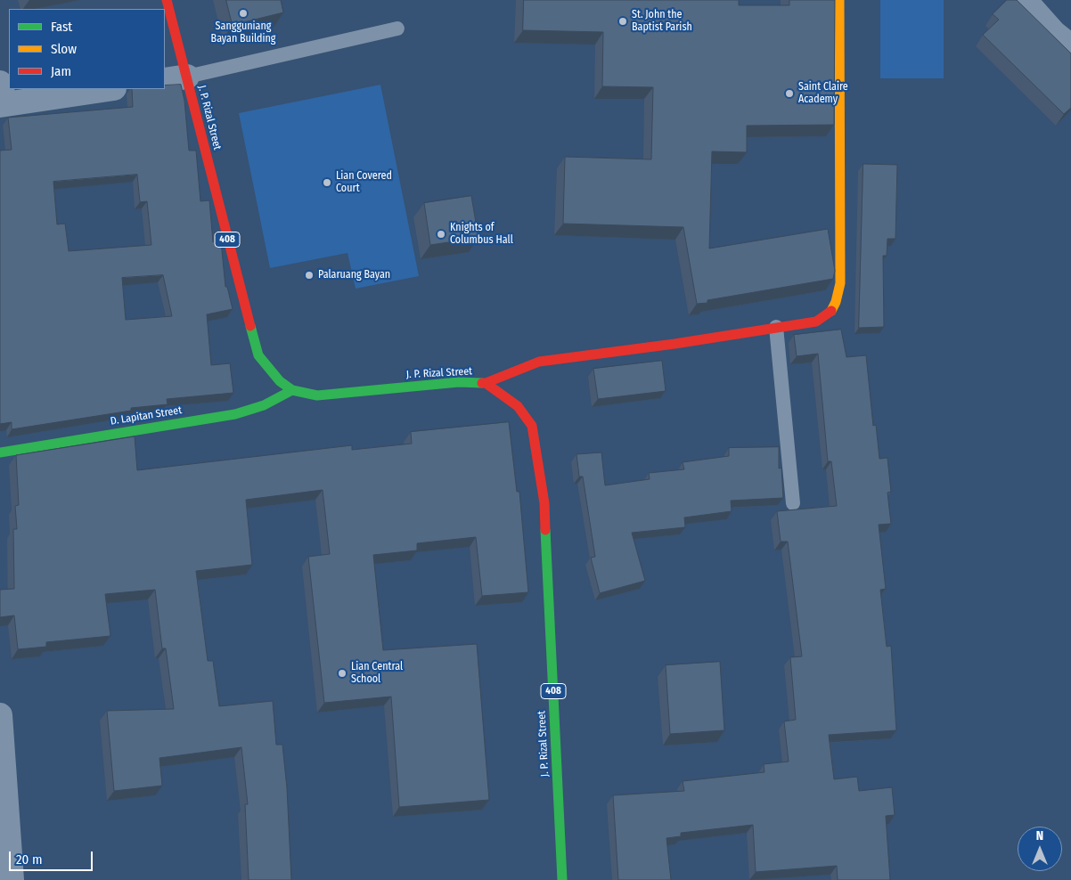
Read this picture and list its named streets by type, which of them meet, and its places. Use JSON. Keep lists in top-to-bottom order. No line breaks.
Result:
{"streets":{"main road":["J. P. Rizal Street","408","D. Lapitan Street"]},"crossings":[["J. P. Rizal Street","D. Lapitan Street"]],"places":["Sangguniang Bayan Building","St. John the Baptist Parish","Saint Claire Academy","Lian Covered Court","Knights of Columbus Hall","Palaruang Bayan","Lian Central School"],"legend":["Fast","Slow","Jam"],"scale_bar":"20 m","north":"top"}
